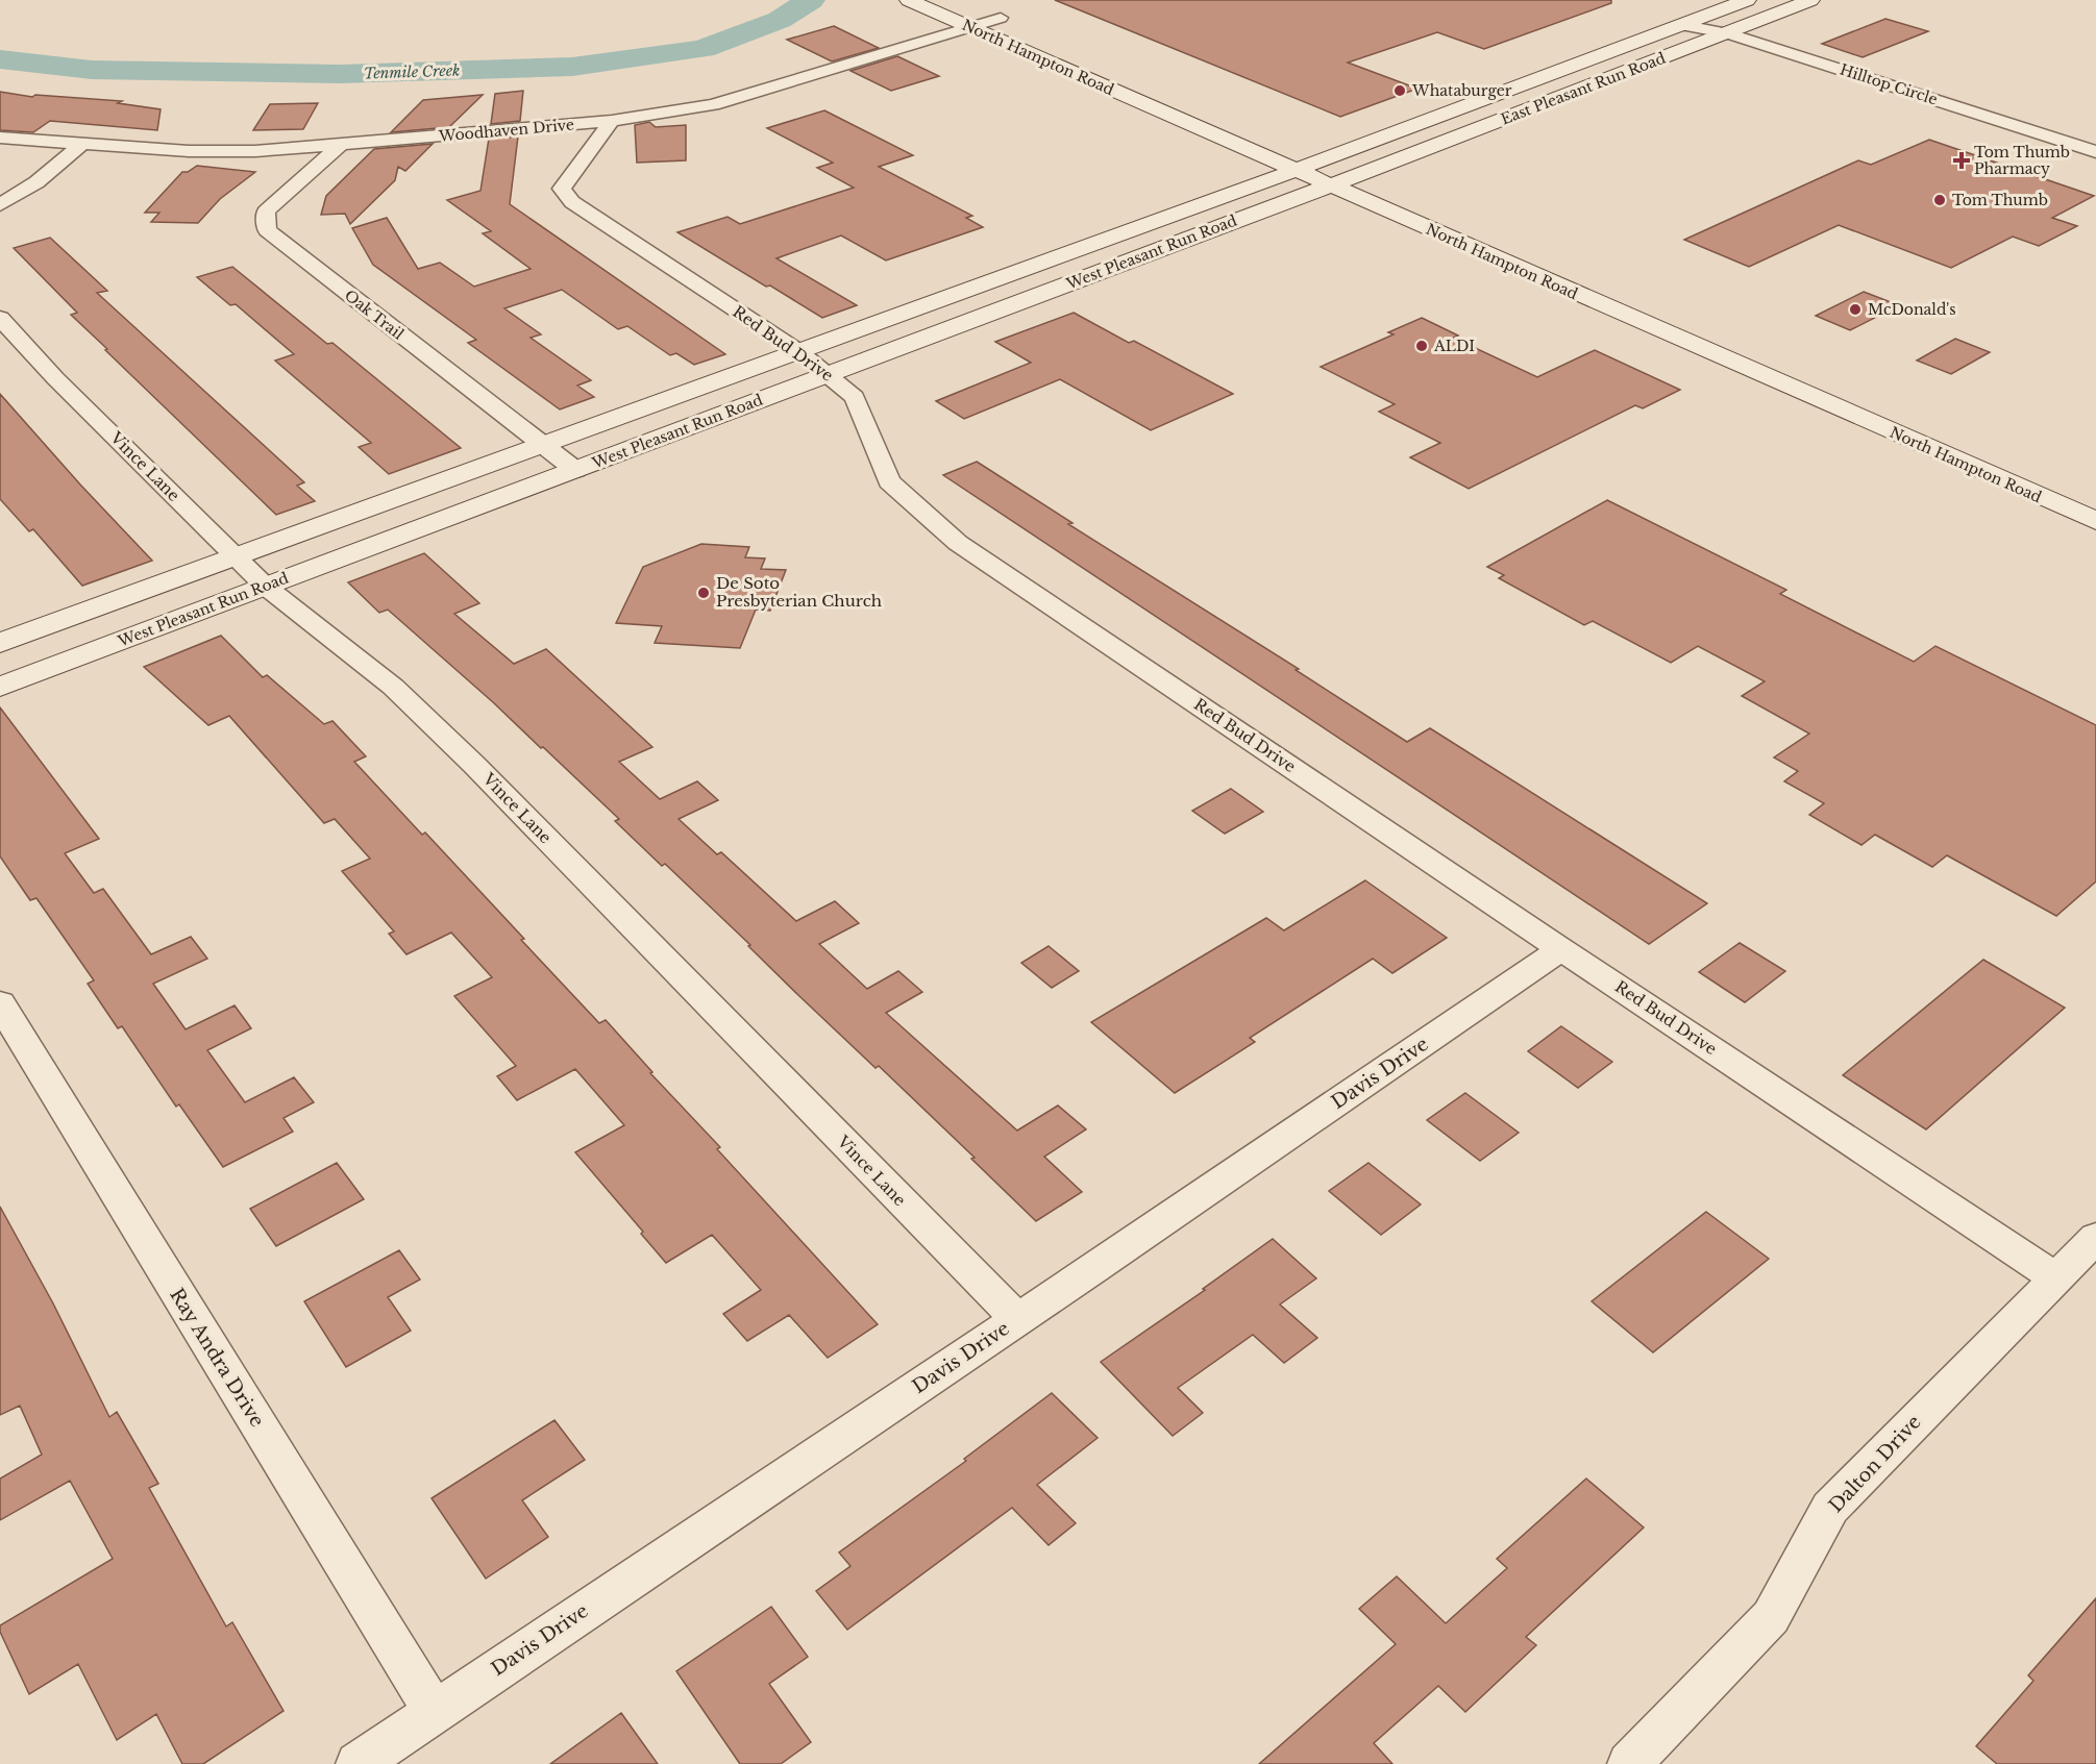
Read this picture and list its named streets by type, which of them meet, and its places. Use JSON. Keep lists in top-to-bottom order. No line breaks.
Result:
{"streets":{"main road":["North Hampton Road","East Pleasant Run Road","West Pleasant Run Road"],"street":["Hilltop Circle","Woodhaven Drive","Oak Trail","Red Bud Drive","Vince Lane","Davis Drive","Ray Andra Drive","Dalton Drive"]},"crossings":[["North Hampton Road","East Pleasant Run Road"],["North Hampton Road","Woodhaven Drive"],["North Hampton Road","West Pleasant Run Road"],["Hilltop Circle","East Pleasant Run Road"],["East Pleasant Run Road","West Pleasant Run Road"],["Woodhaven Drive","Oak Trail"],["Woodhaven Drive","Red Bud Drive"],["West Pleasant Run Road","Oak Trail"],["West Pleasant Run Road","Red Bud Drive"],["West Pleasant Run Road","Vince Lane"],["Red Bud Drive","Davis Drive"],["Red Bud Drive","Dalton Drive"],["Vince Lane","Davis Drive"],["Davis Drive","Ray Andra Drive"]],"water":["Tenmile Creek"],"places":{"other":["Whataburger","Tom Thumb","McDonald's","ALDI","De Soto Presbyterian Church"],"health":["Tom Thumb Pharmacy"]}}
